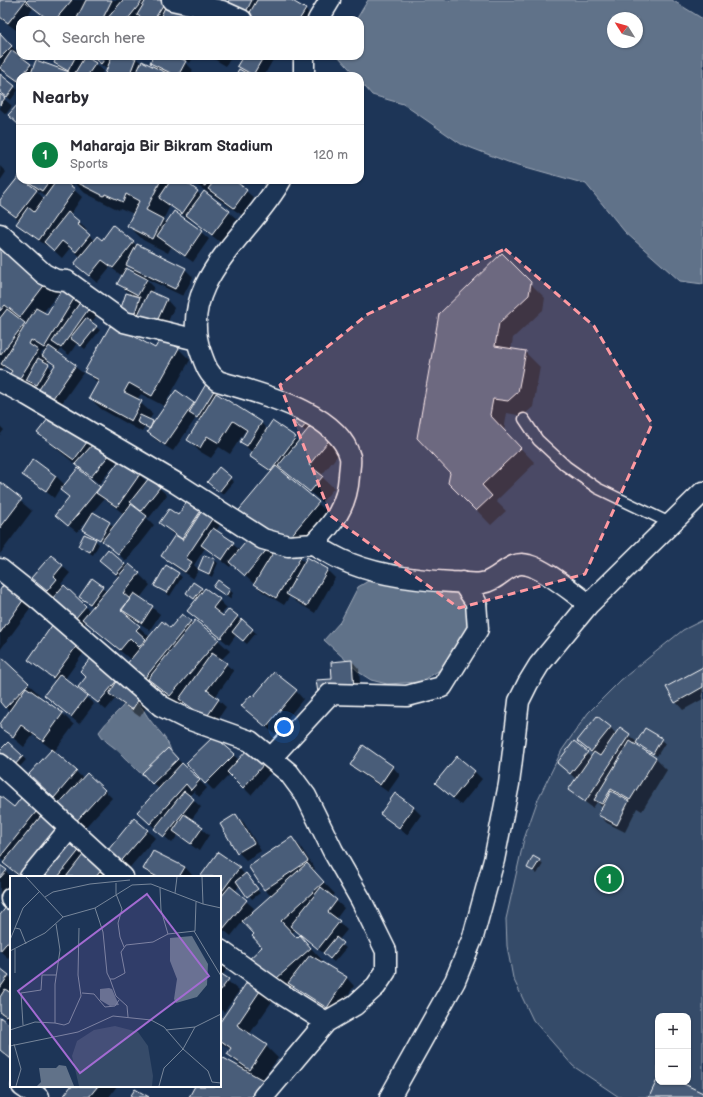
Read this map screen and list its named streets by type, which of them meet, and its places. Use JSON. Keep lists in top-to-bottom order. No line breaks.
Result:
{"north":"top left","page":{"search":"Search here","heading":"Nearby","list":[{"mark":"1","name":"Maharaja Bir Bikram Stadium","note":"Sports","value":"120 m"}],"pins":"1","map_buttons":["+","−"]}}
